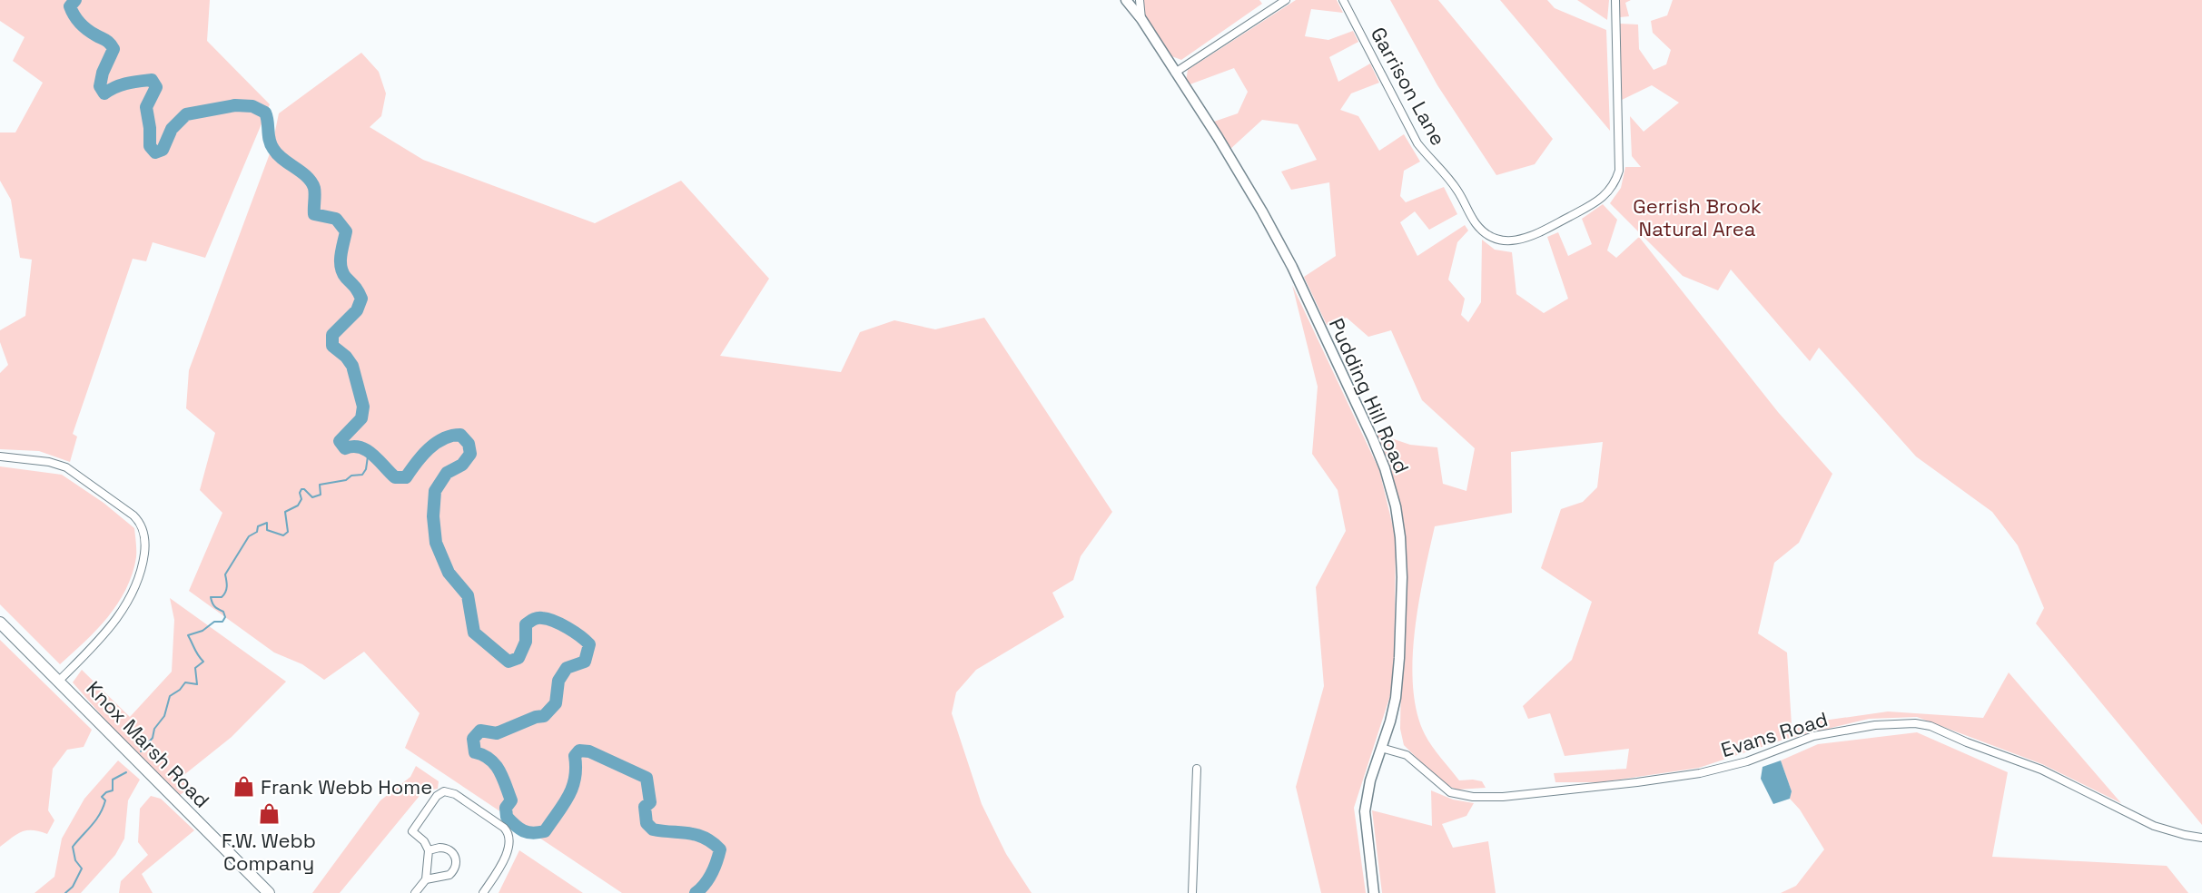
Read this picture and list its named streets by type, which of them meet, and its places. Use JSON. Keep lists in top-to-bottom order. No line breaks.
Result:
{"streets":{"main road":["Knox Marsh Road"],"street":["Garrison Lane","Pudding Hill Road","Evans Road"]},"crossings":[["Pudding Hill Road","Evans Road"]],"parks":["Gerrish Brook Natural Area"],"places":{"shop":["Frank Webb Home","F.W. Webb Company"]}}
